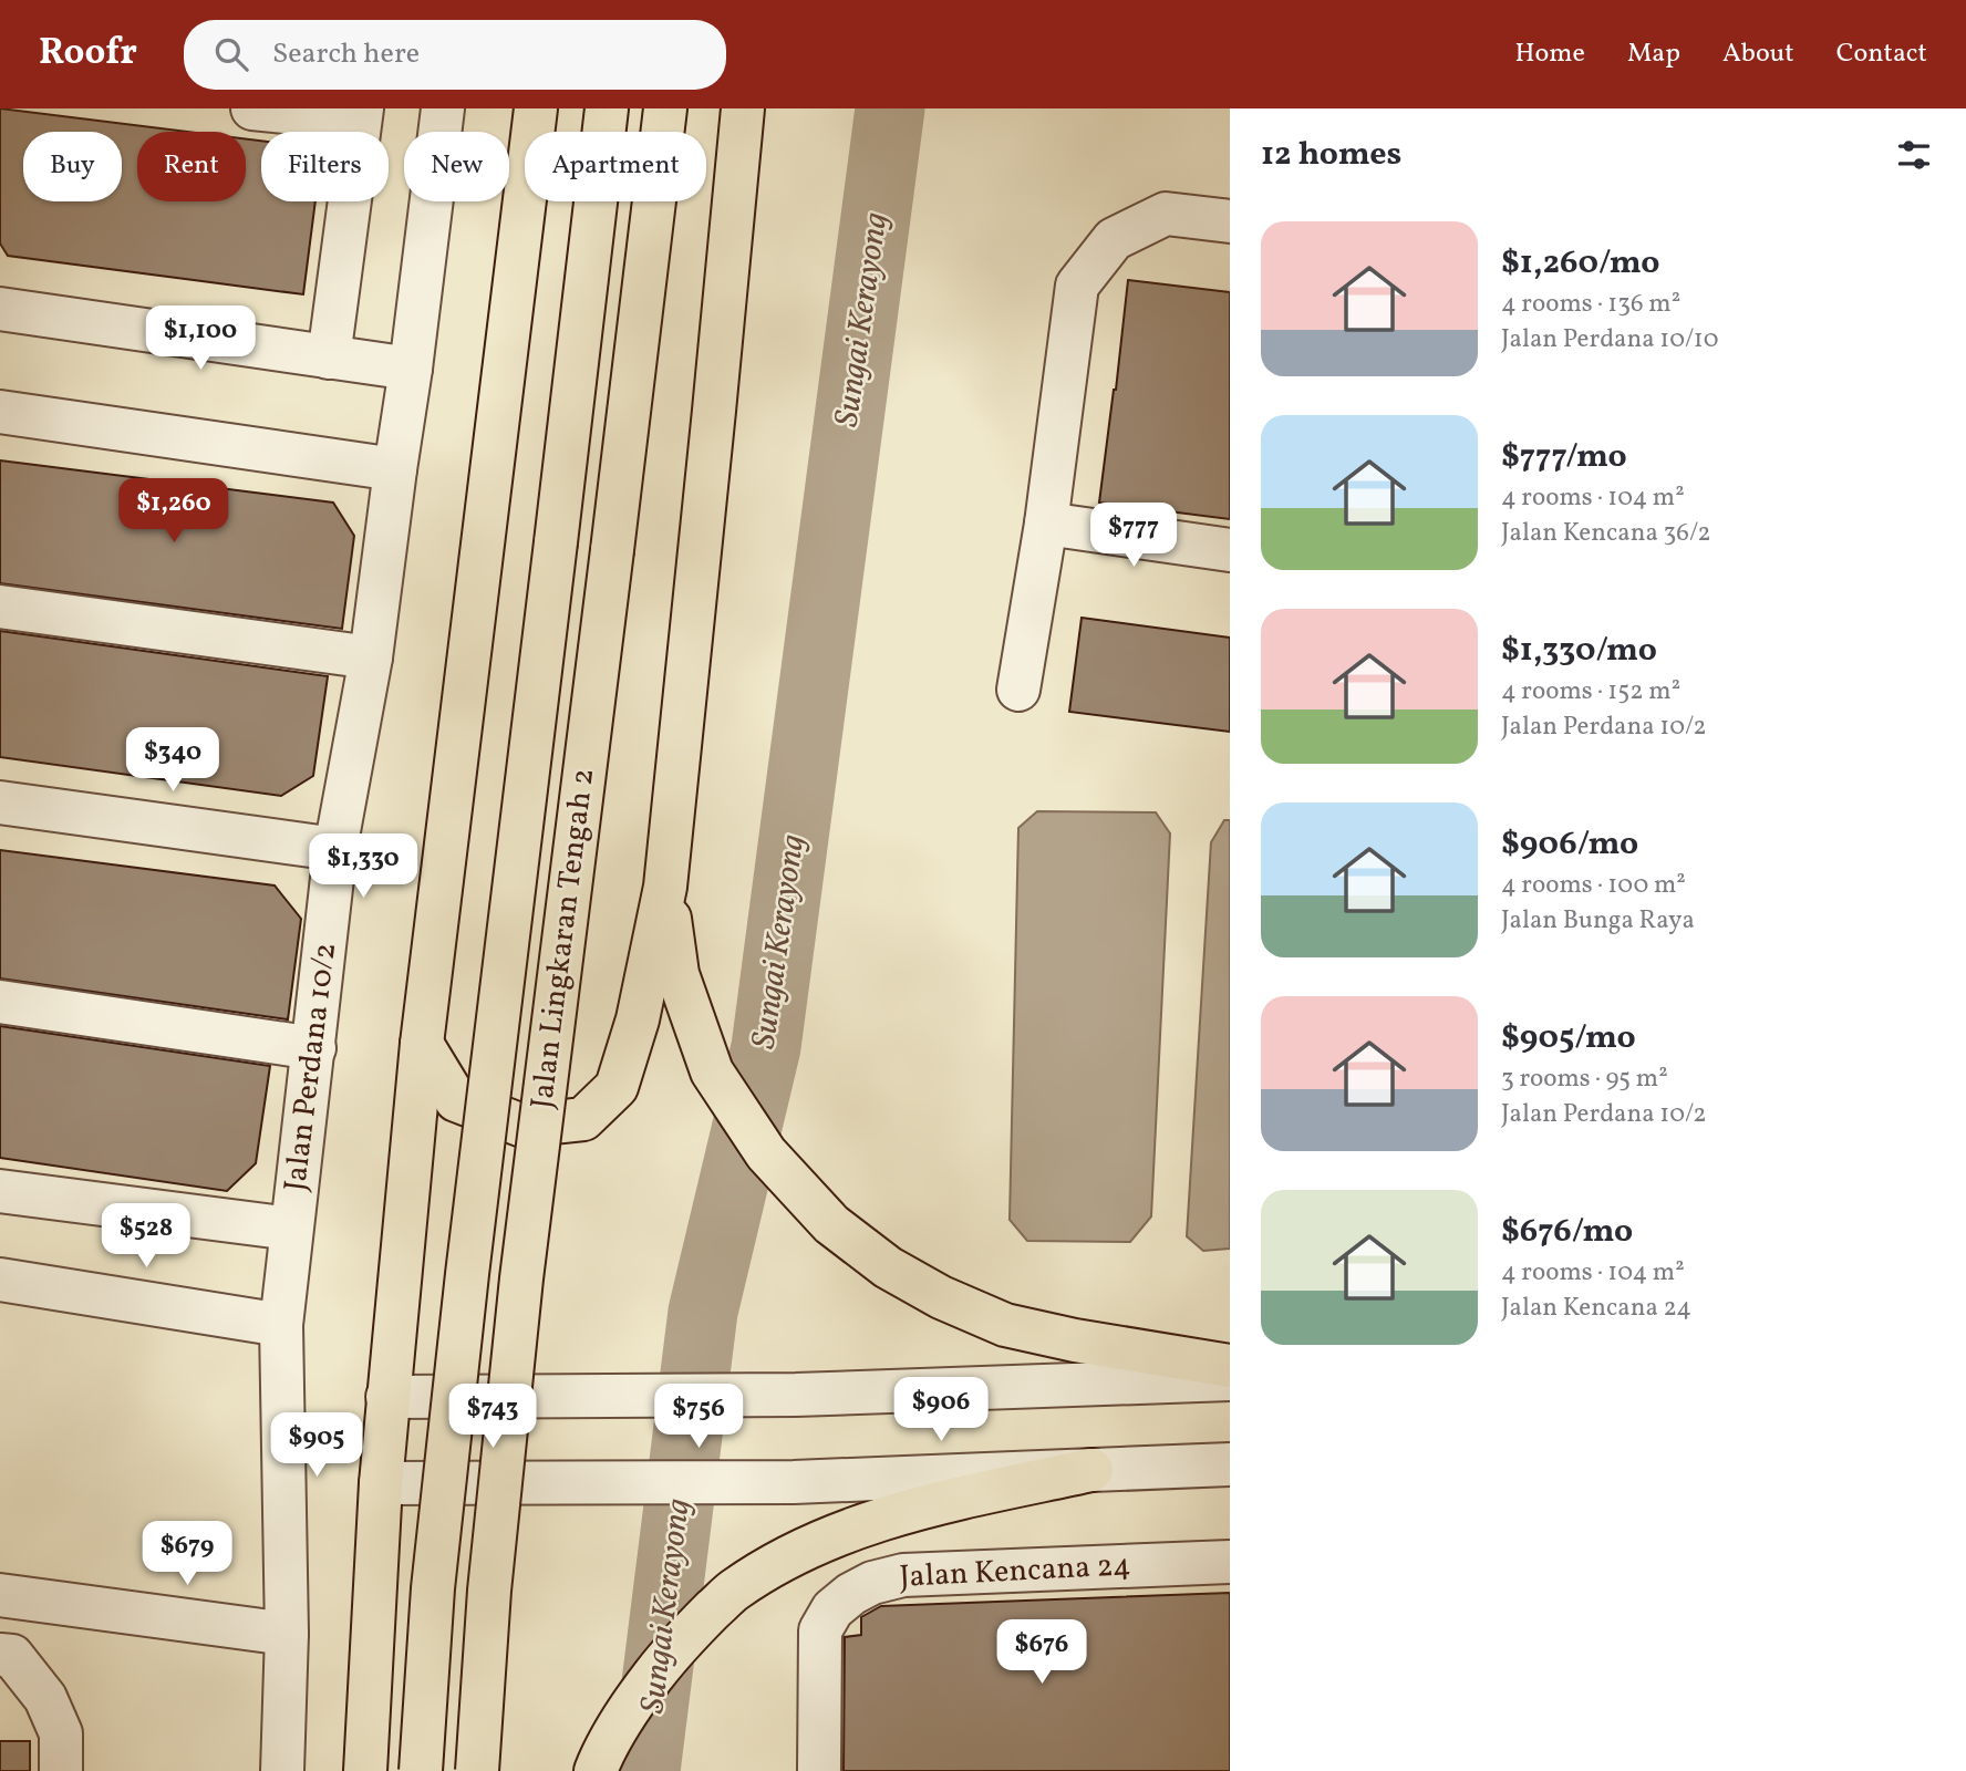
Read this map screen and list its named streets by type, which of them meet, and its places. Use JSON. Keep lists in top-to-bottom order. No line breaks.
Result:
{"streets":{"highway":["Jalan Lingkaran Tengah 2"],"street":["Jalan Perdana 10/2","Jalan Kencana 24"]},"water":["Sungai Kerayong"],"page":{"header":"Roofr","search":"Search here","nav":["Home","Map","About","Contact"],"heading":"12 homes","chip":["Buy","Rent","Filters","New","Apartment"],"list":[{"name":"$1,260/mo","note":"4 rooms · 136 m² · Jalan Perdana 10/10"},{"name":"$777/mo","note":"4 rooms · 104 m² · Jalan Kencana 36/2"},{"name":"$1,330/mo","note":"4 rooms · 152 m² · Jalan Perdana 10/2"},{"name":"$906/mo","note":"4 rooms · 100 m² · Jalan Bunga Raya"},{"name":"$905/mo","note":"3 rooms · 95 m² · Jalan Perdana 10/2"},{"name":"$676/mo","note":"4 rooms · 104 m² · Jalan Kencana 24"}],"price":["$1,100","$1,260","$777","$340","$1,330","$528","$906","$743","$756","$905","$679","$676"]}}
